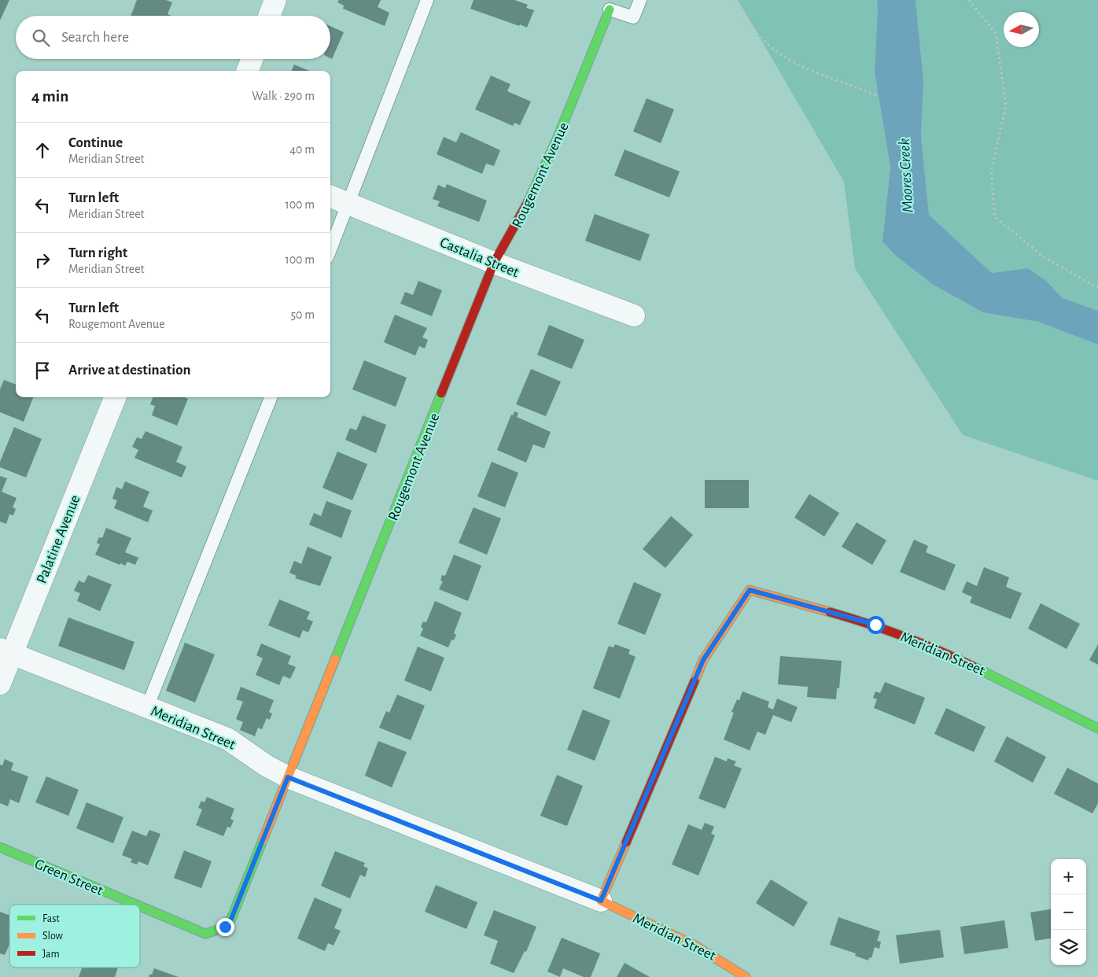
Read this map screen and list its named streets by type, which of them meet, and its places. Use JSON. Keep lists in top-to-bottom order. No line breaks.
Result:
{"streets":{"street":["Rougemont Avenue","Castalia Street","Palatine Avenue","Meridian Street","Green Street"]},"crossings":[["Rougemont Avenue","Castalia Street"],["Rougemont Avenue","Meridian Street"],["Rougemont Avenue","Green Street"],["Palatine Avenue","Meridian Street"]],"water":["Moores Creek"],"legend":["Fast","Slow","Jam"],"north":"left","page":{"search":"Search here","heading":["4 min","Walk · 290 m"],"list":[["Continue","Meridian Street","40 m"],["Turn left","Meridian Street","100 m"],["Turn right","Meridian Street","100 m"],["Turn left","Rougemont Avenue","50 m"],"Arrive at destination"],"map_buttons":["+","−"]}}
